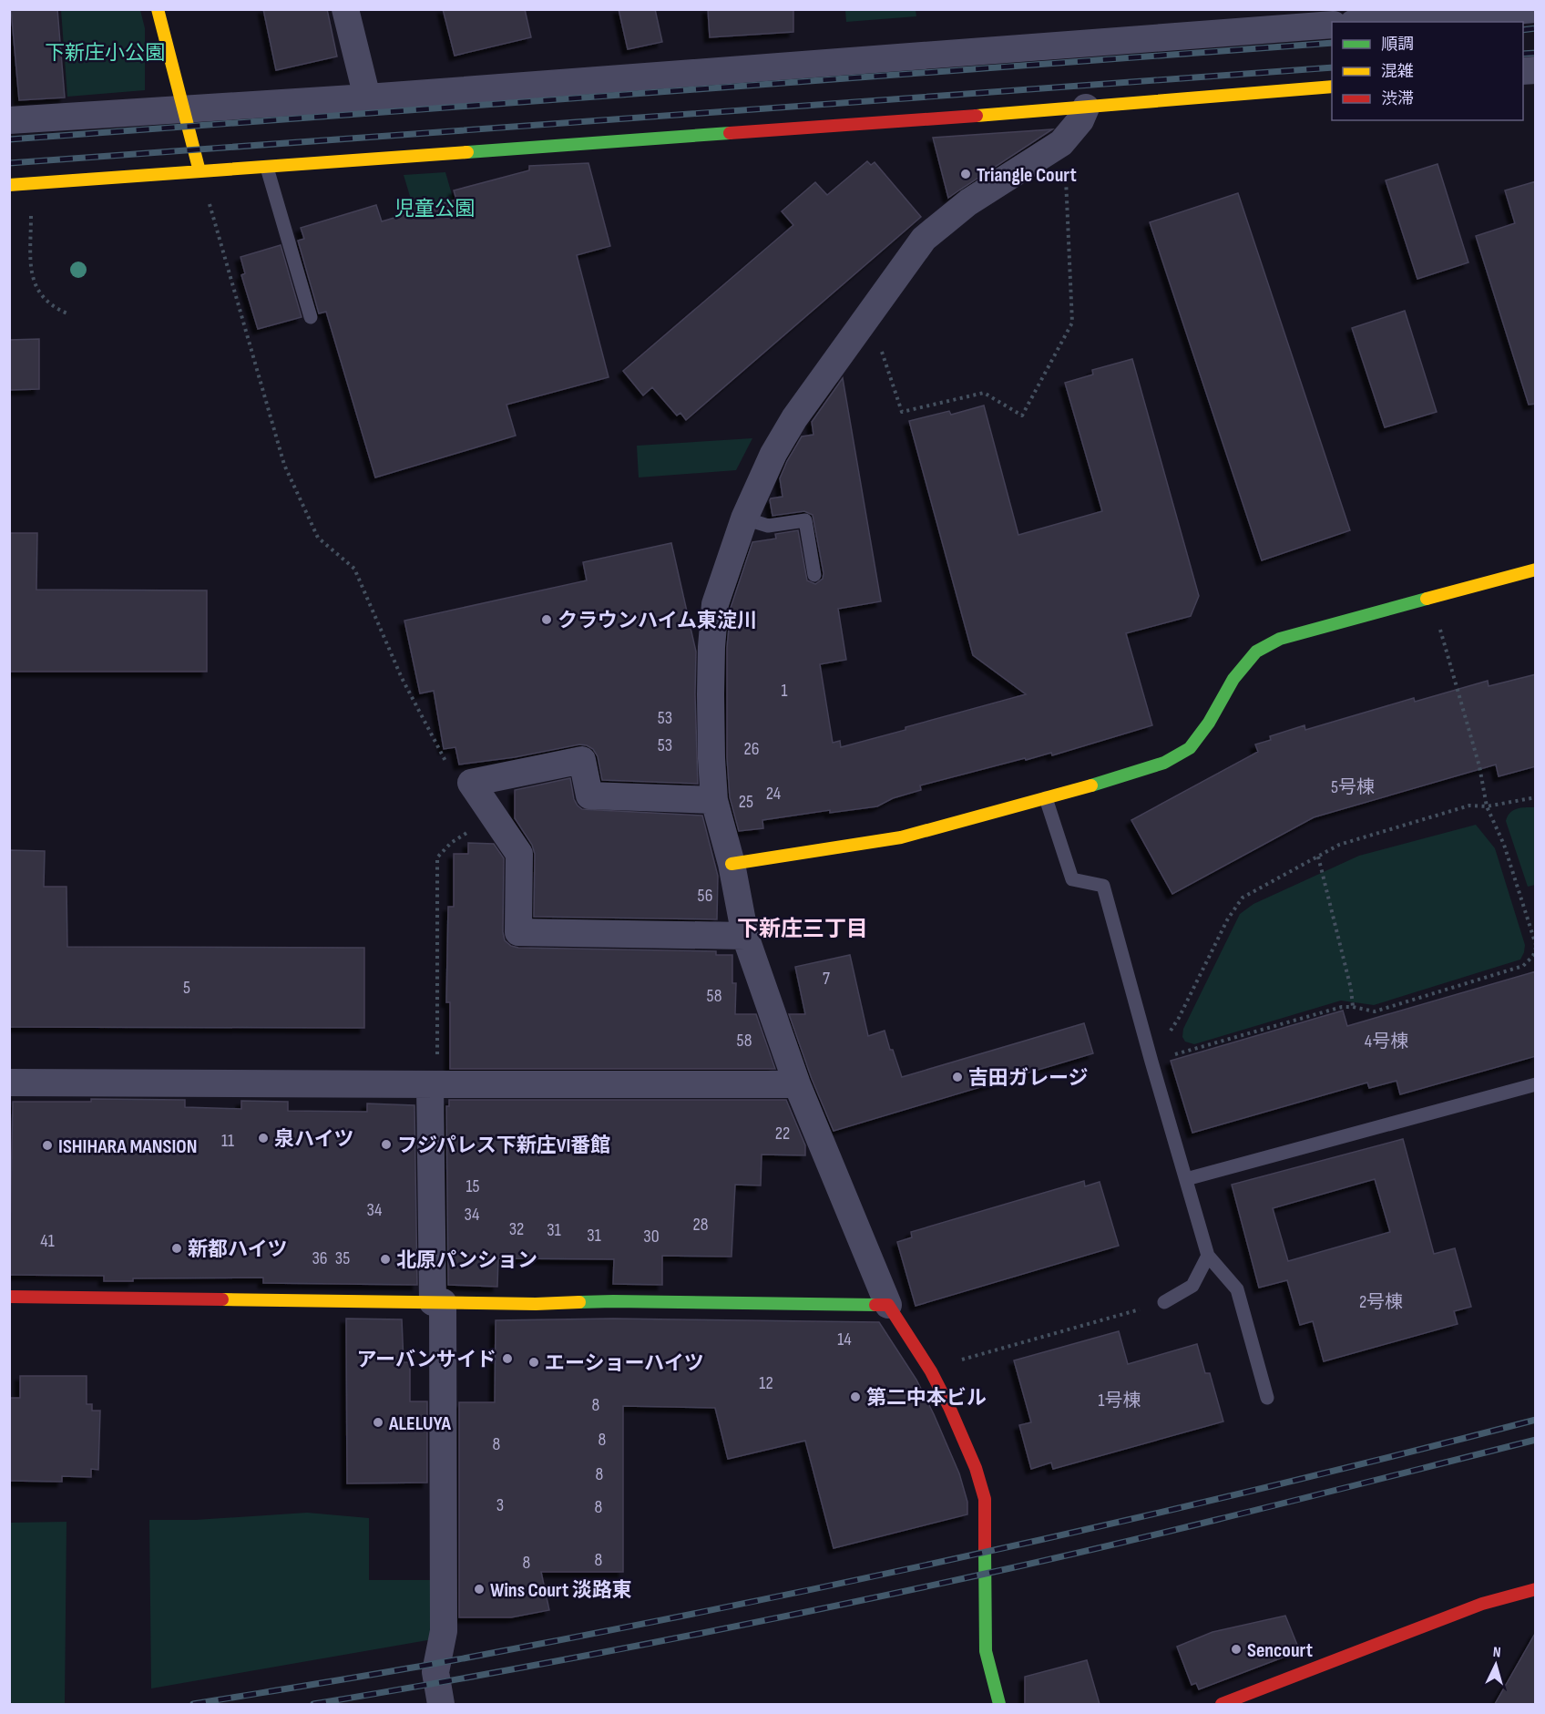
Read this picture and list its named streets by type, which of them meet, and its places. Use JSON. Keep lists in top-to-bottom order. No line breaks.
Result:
{"districts":["下新庄三丁目"],"parks":["下新庄小公園","児童公園"],"places":["Triangle Court","クラウンハイム東淀川","吉田ガレージ","泉ハイツ","フジパレス下新庄VI番館","ISHIHARA MANSION","新都ハイツ","北原パンション","アーバンサイド","エーショーハイツ","第二中本ビル","ALELUYA","Wins Court 淡路東","Sencourt"],"house_numbers":["1","53","53","26","5号棟","24","25","56","7","5","58","58","4号棟","22","11","15","34","34","28","32","31","31","30","41","36","35","2号棟","14","12","1号棟","8","8","8","8","3","8","8","8"],"legend":["順調","混雑","渋滞"],"north":"top"}
